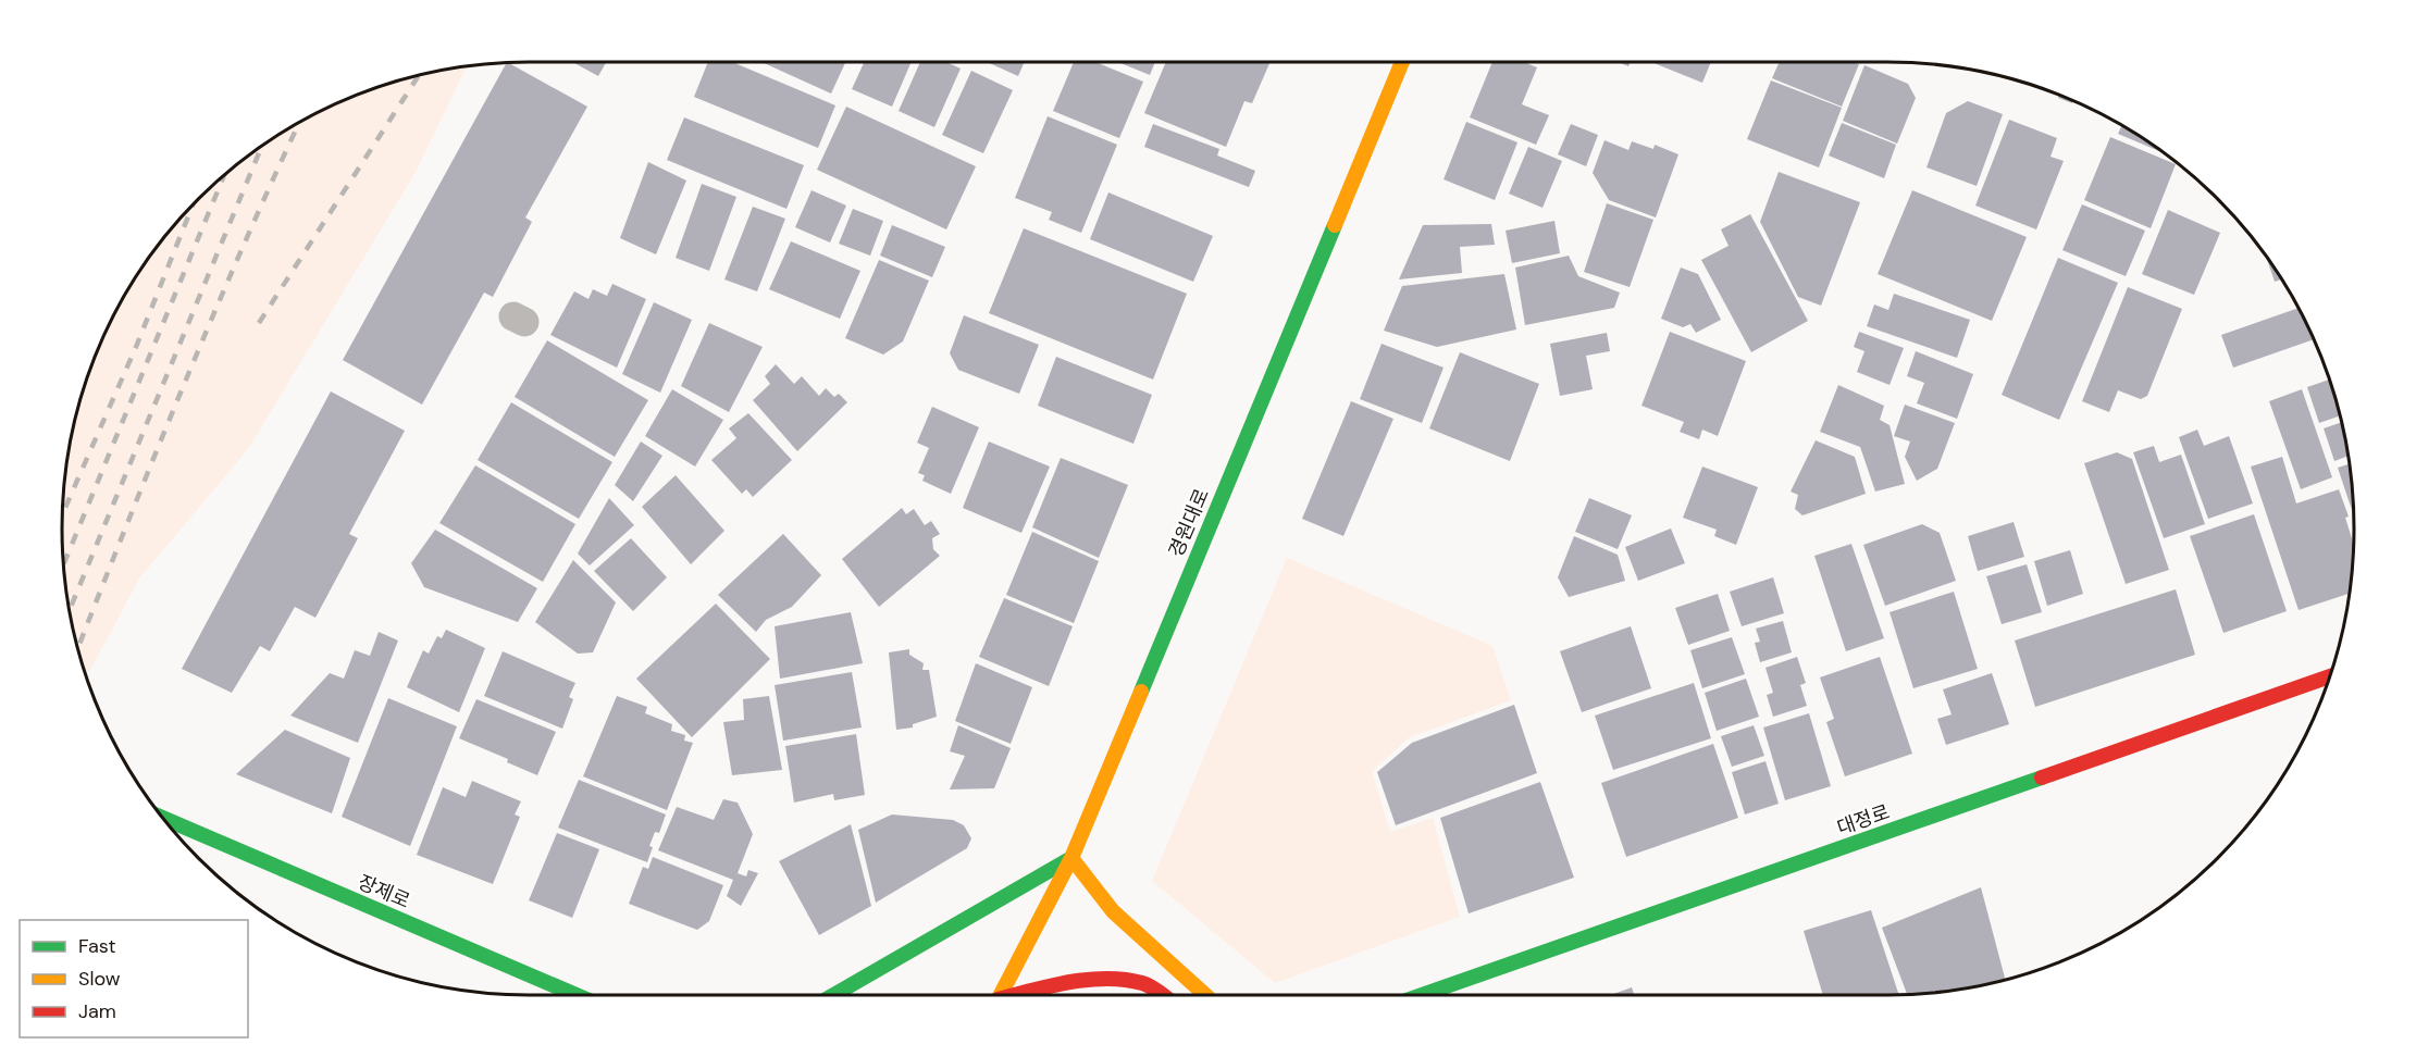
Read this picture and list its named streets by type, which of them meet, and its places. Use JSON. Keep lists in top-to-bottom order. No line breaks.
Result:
{"streets":{"street":["경원대로","대정로","장제로"]},"legend":["Fast","Slow","Jam"]}
